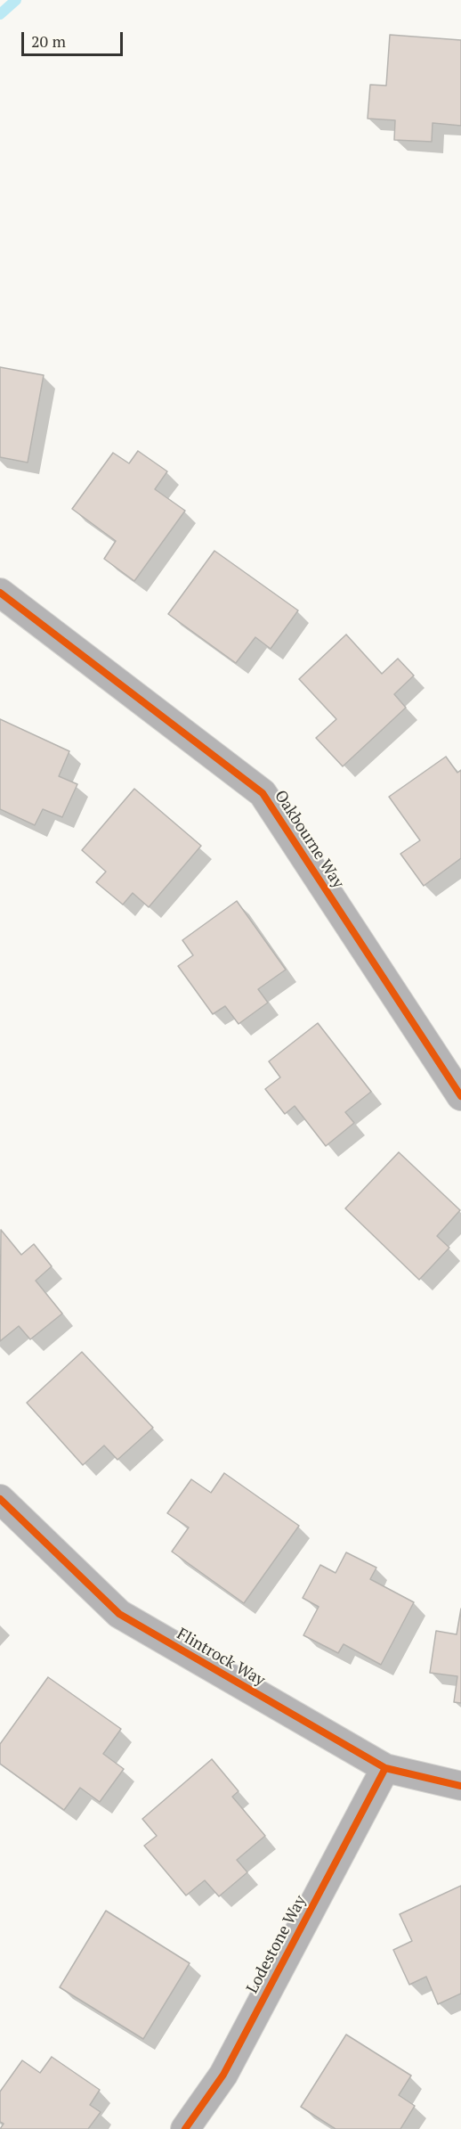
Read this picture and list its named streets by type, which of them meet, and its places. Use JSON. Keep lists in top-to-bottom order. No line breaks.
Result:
{"streets":{"street":["Oakbourne Way","Flintrock Way","Lodestone Way"]},"crossings":[["Flintrock Way","Lodestone Way"]],"scale_bar":"20 m"}
